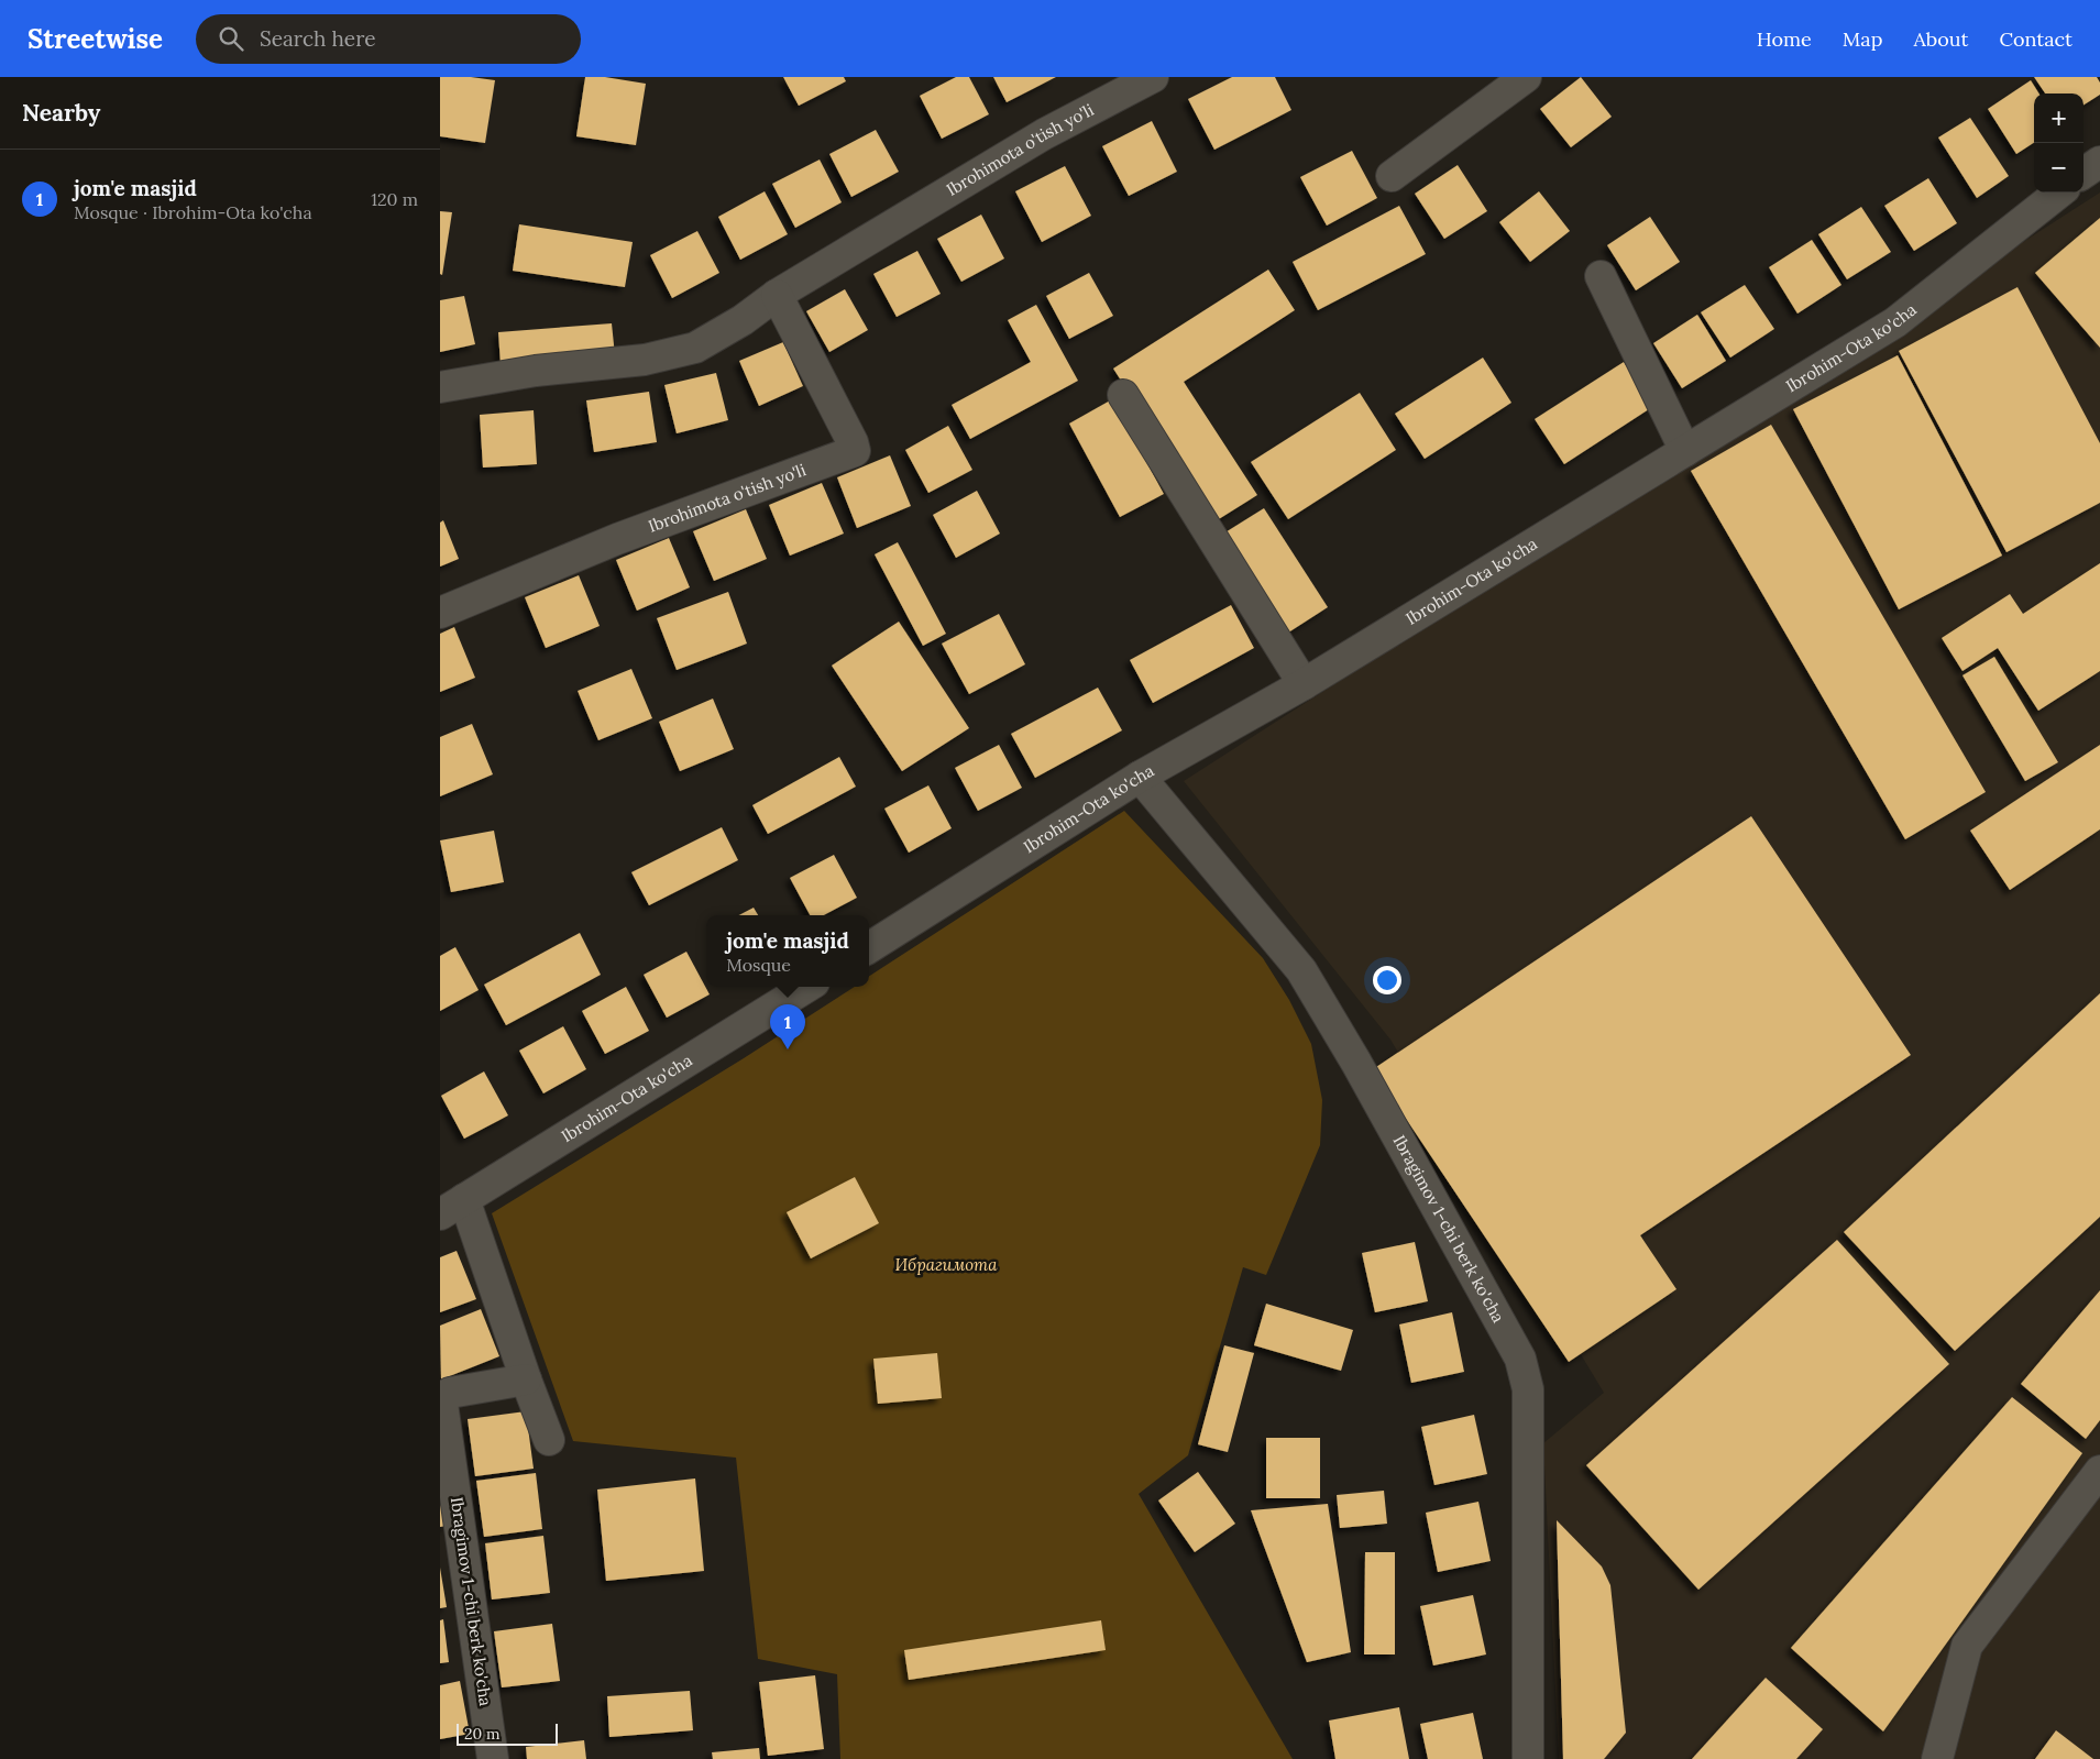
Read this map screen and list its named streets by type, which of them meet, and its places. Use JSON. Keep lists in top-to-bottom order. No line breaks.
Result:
{"streets":{"street":["Ibrohimota o'tish yo'li","Ibrohim-Ota ko'cha","Ibragimov 1-chi berk ko'cha"]},"crossings":[["Ibrohim-Ota ko'cha","Ibragimov 1-chi berk ko'cha"]],"parks":["Ибрагимота"],"scale_bar":"20 m","page":{"header":"Streetwise","search":"Search here","nav":["Home","Map","About","Contact"],"heading":"Nearby","map_buttons":["+","−"],"list":[{"mark":"1","name":"jom'e masjid","note":"Mosque · Ibrohim-Ota ko'cha","value":"120 m"}],"popup":["jom'e masjid","Mosque"],"pins":"1","scale":"20 m"}}
